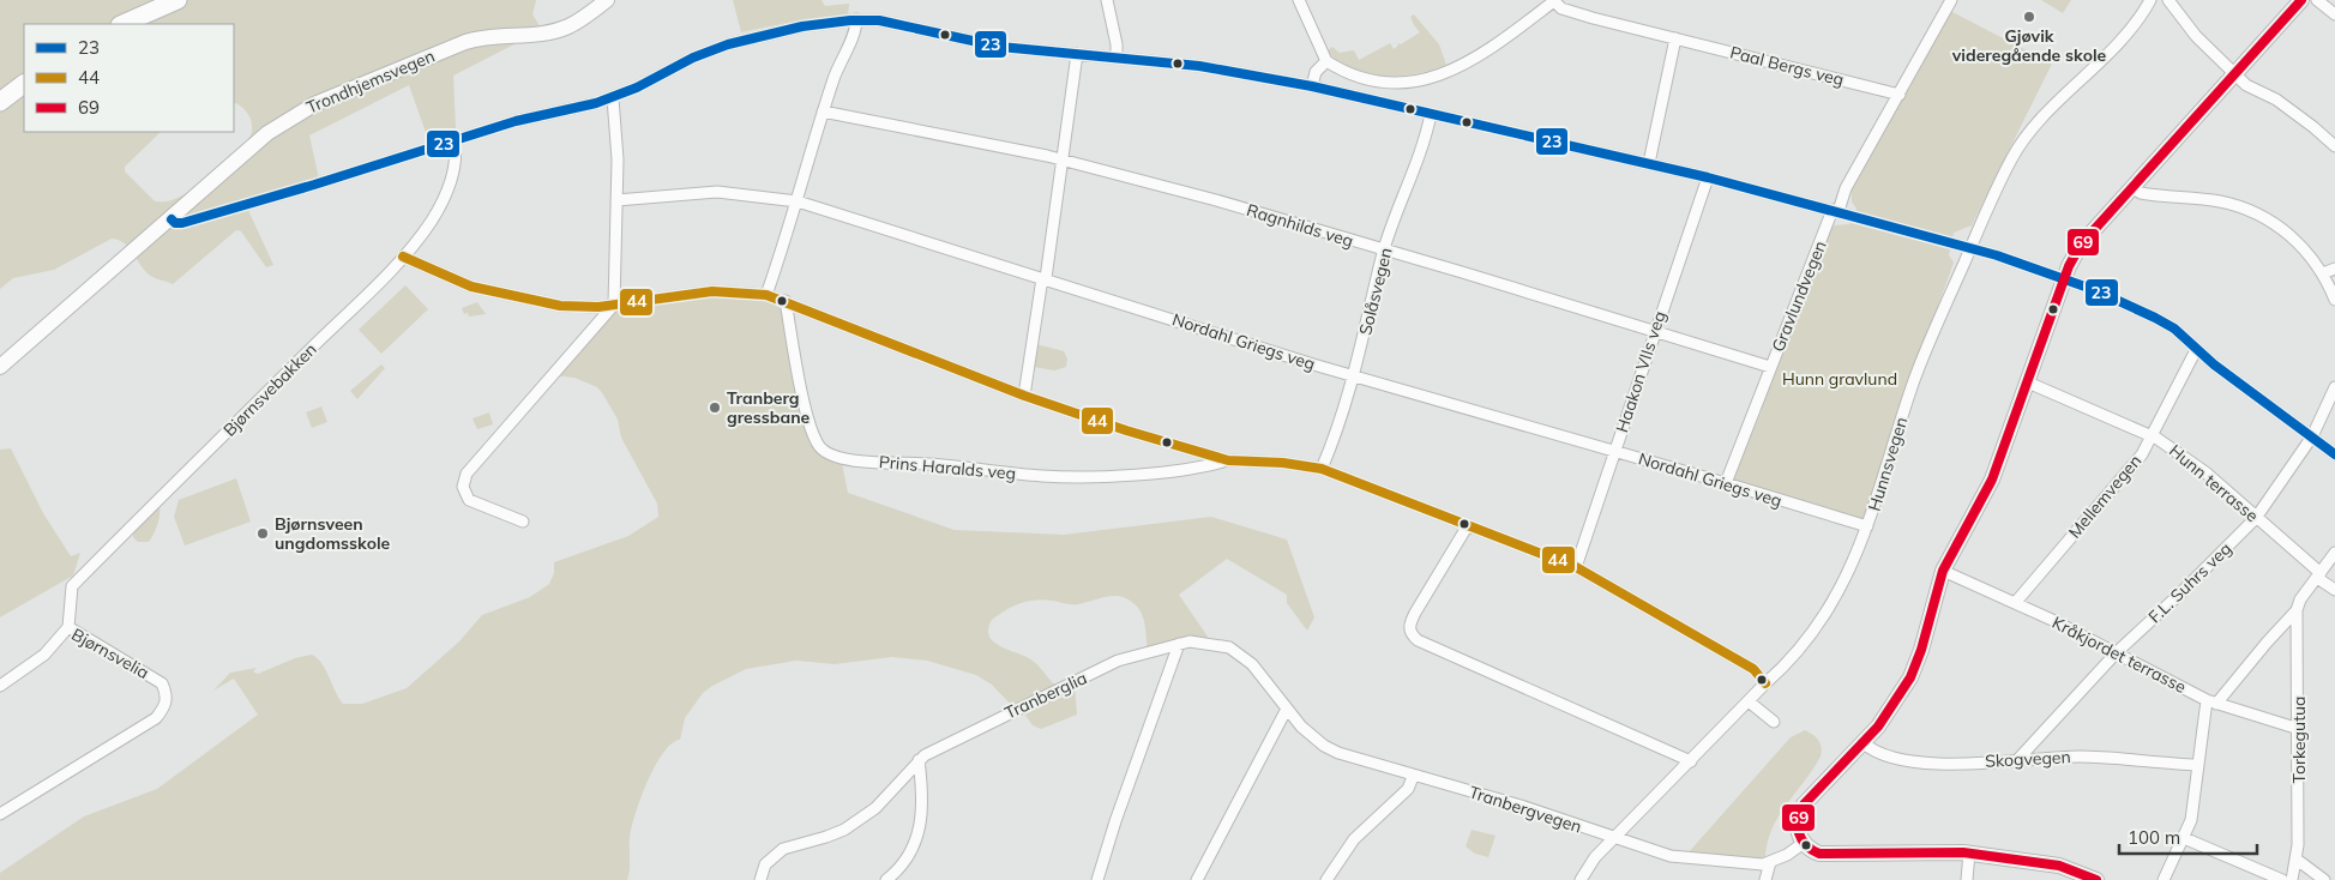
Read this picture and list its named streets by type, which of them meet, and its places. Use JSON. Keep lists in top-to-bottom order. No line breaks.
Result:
{"streets":{"main road":["Trondhjemsvegen"],"street":["Paal Bergs veg","Ragnhilds veg","Solåsvegen","Gravlundvegen","Nordahl Griegs veg","Haakon VIIs veg","Bjørnsvebakken","Hunnsvegen","Prins Haralds veg","Hunn terrasse","Mellemvegen","F.L. Suhrs veg","Bjørnsvelia","Kråkjordet terrasse","Tranberglia","Torkegutua","Skogvegen","Tranbergvegen"]},"crossings":[["Paal Bergs veg","Gravlundvegen"],["Ragnhilds veg","Solåsvegen"],["Ragnhilds veg","Gravlundvegen"],["Ragnhilds veg","Haakon VIIs veg"],["Solåsvegen","Nordahl Griegs veg"],["Gravlundvegen","Nordahl Griegs veg"],["Nordahl Griegs veg","Haakon VIIs veg"],["Nordahl Griegs veg","Hunnsvegen"],["Bjørnsvebakken","Bjørnsvelia"],["Hunnsvegen","Tranbergvegen"],["Hunn terrasse","Mellemvegen"],["Hunn terrasse","F.L. Suhrs veg"],["Mellemvegen","Kråkjordet terrasse"],["F.L. Suhrs veg","Kråkjordet terrasse"],["F.L. Suhrs veg","Skogvegen"],["Kråkjordet terrasse","Torkegutua"],["Tranberglia","Tranbergvegen"]],"parks":["Hunn gravlund"],"places":["Gjøvik videregående skole","Tranberg gressbane","Bjørnsveen ungdomsskole"],"lines":["transit line 69","transit line 23","transit line 44"],"legend":["23","44","69"],"scale_bar":"100 m"}
